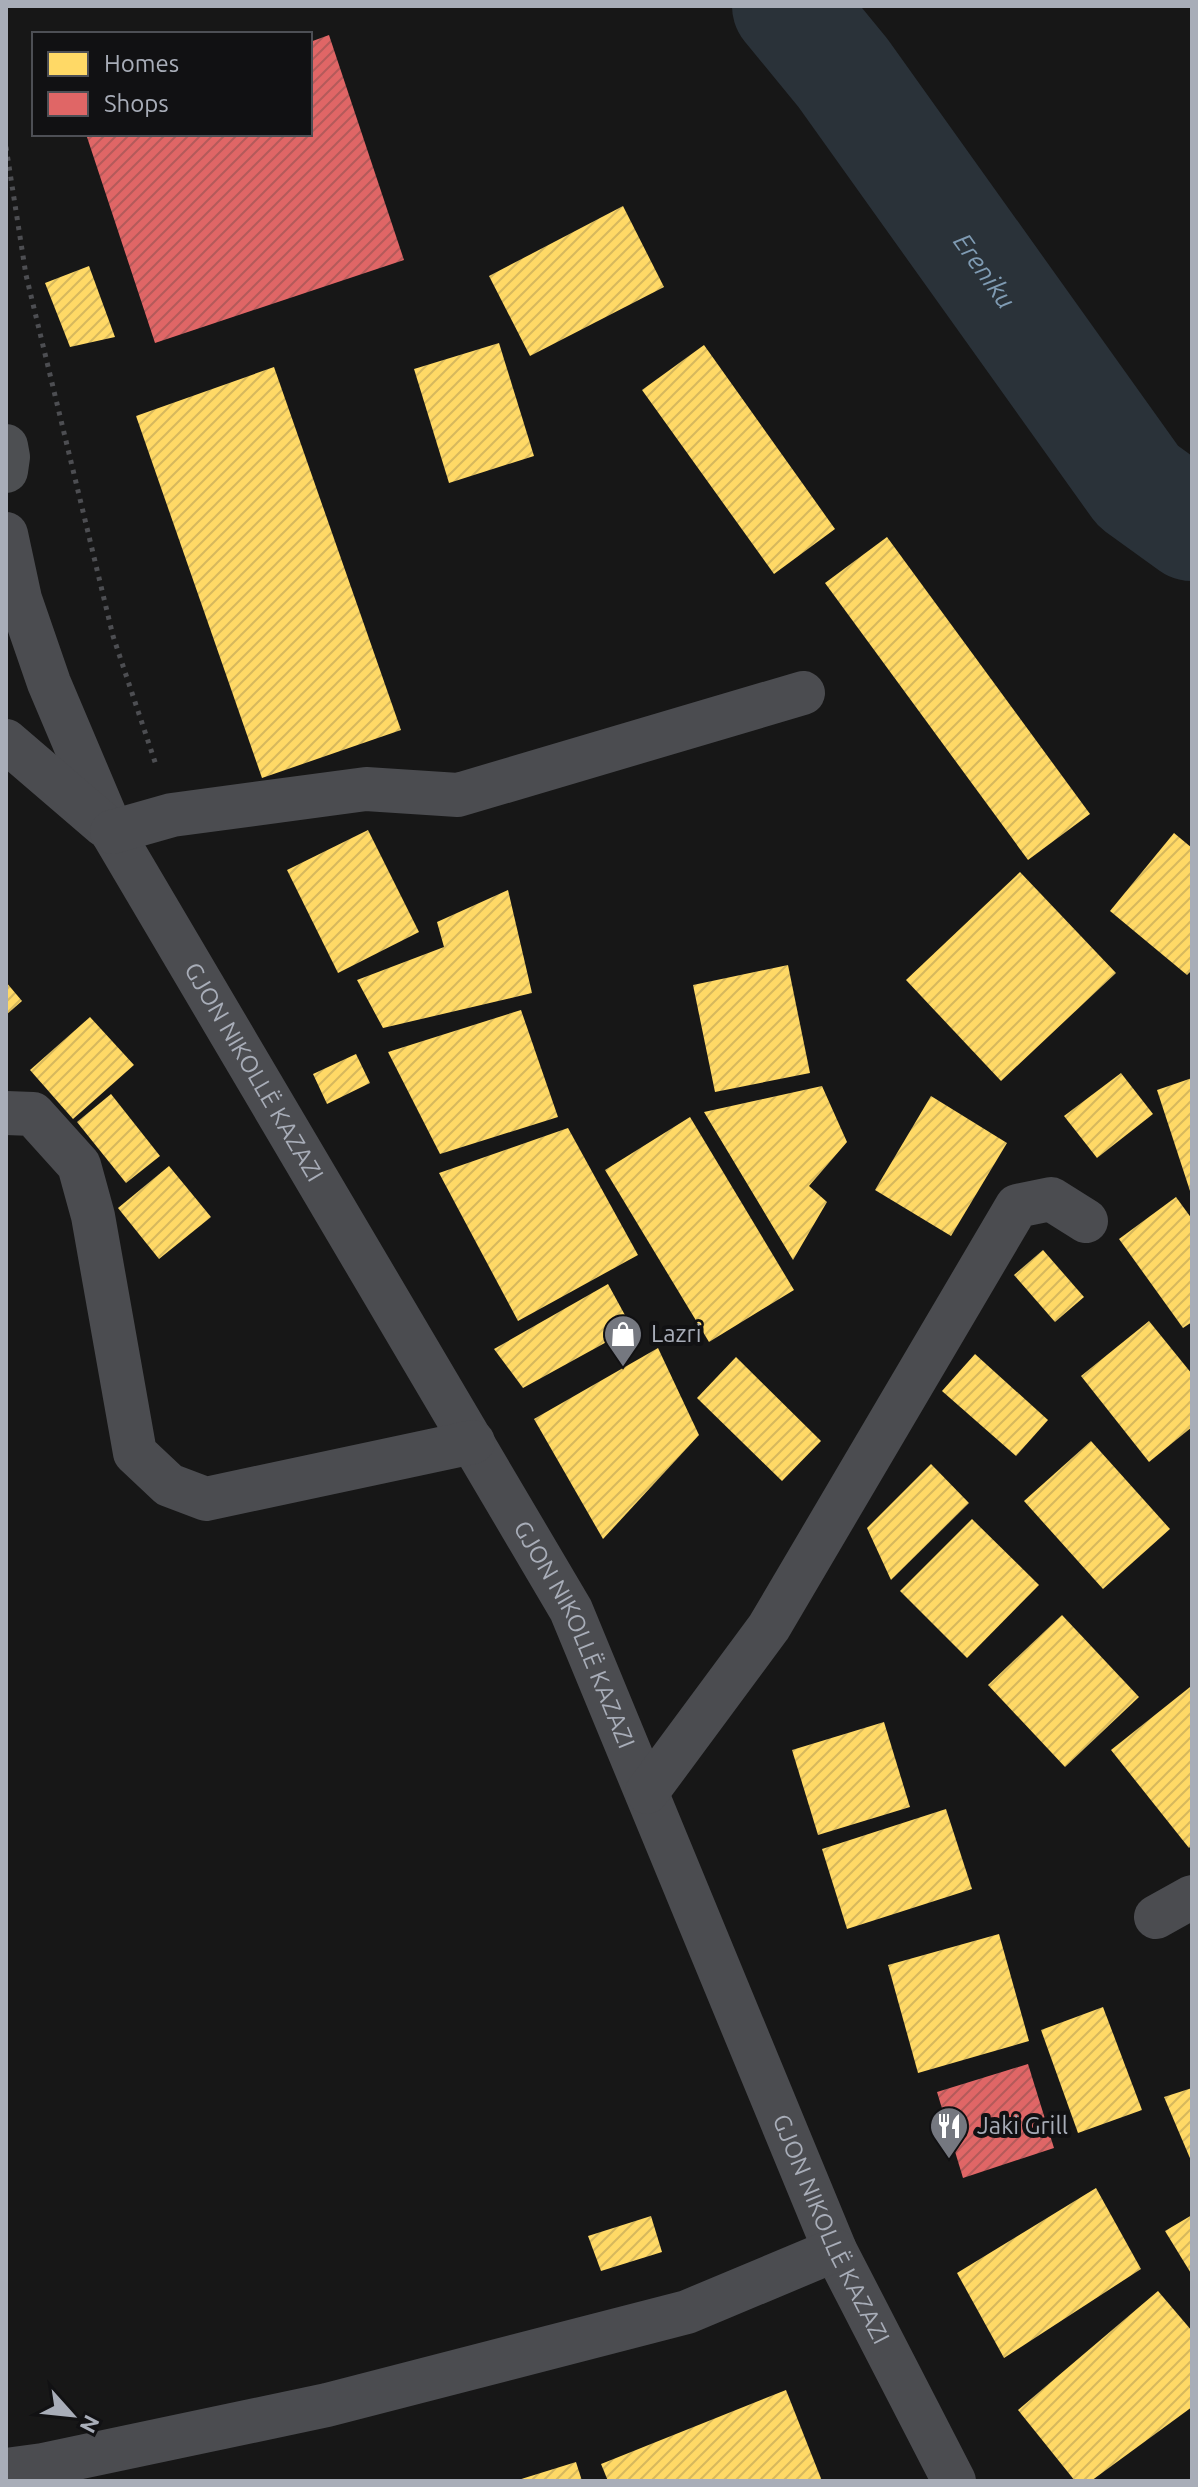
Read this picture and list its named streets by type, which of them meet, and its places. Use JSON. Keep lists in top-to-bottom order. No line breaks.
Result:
{"streets":{"street":["GJON NIKOLLË KAZAZI"]},"water":["Ereniku"],"places":{"shop":["Lazri"],"restaurant":["Jaki Grill"]},"legend":["Homes","Shops"],"north":"bottom right"}
